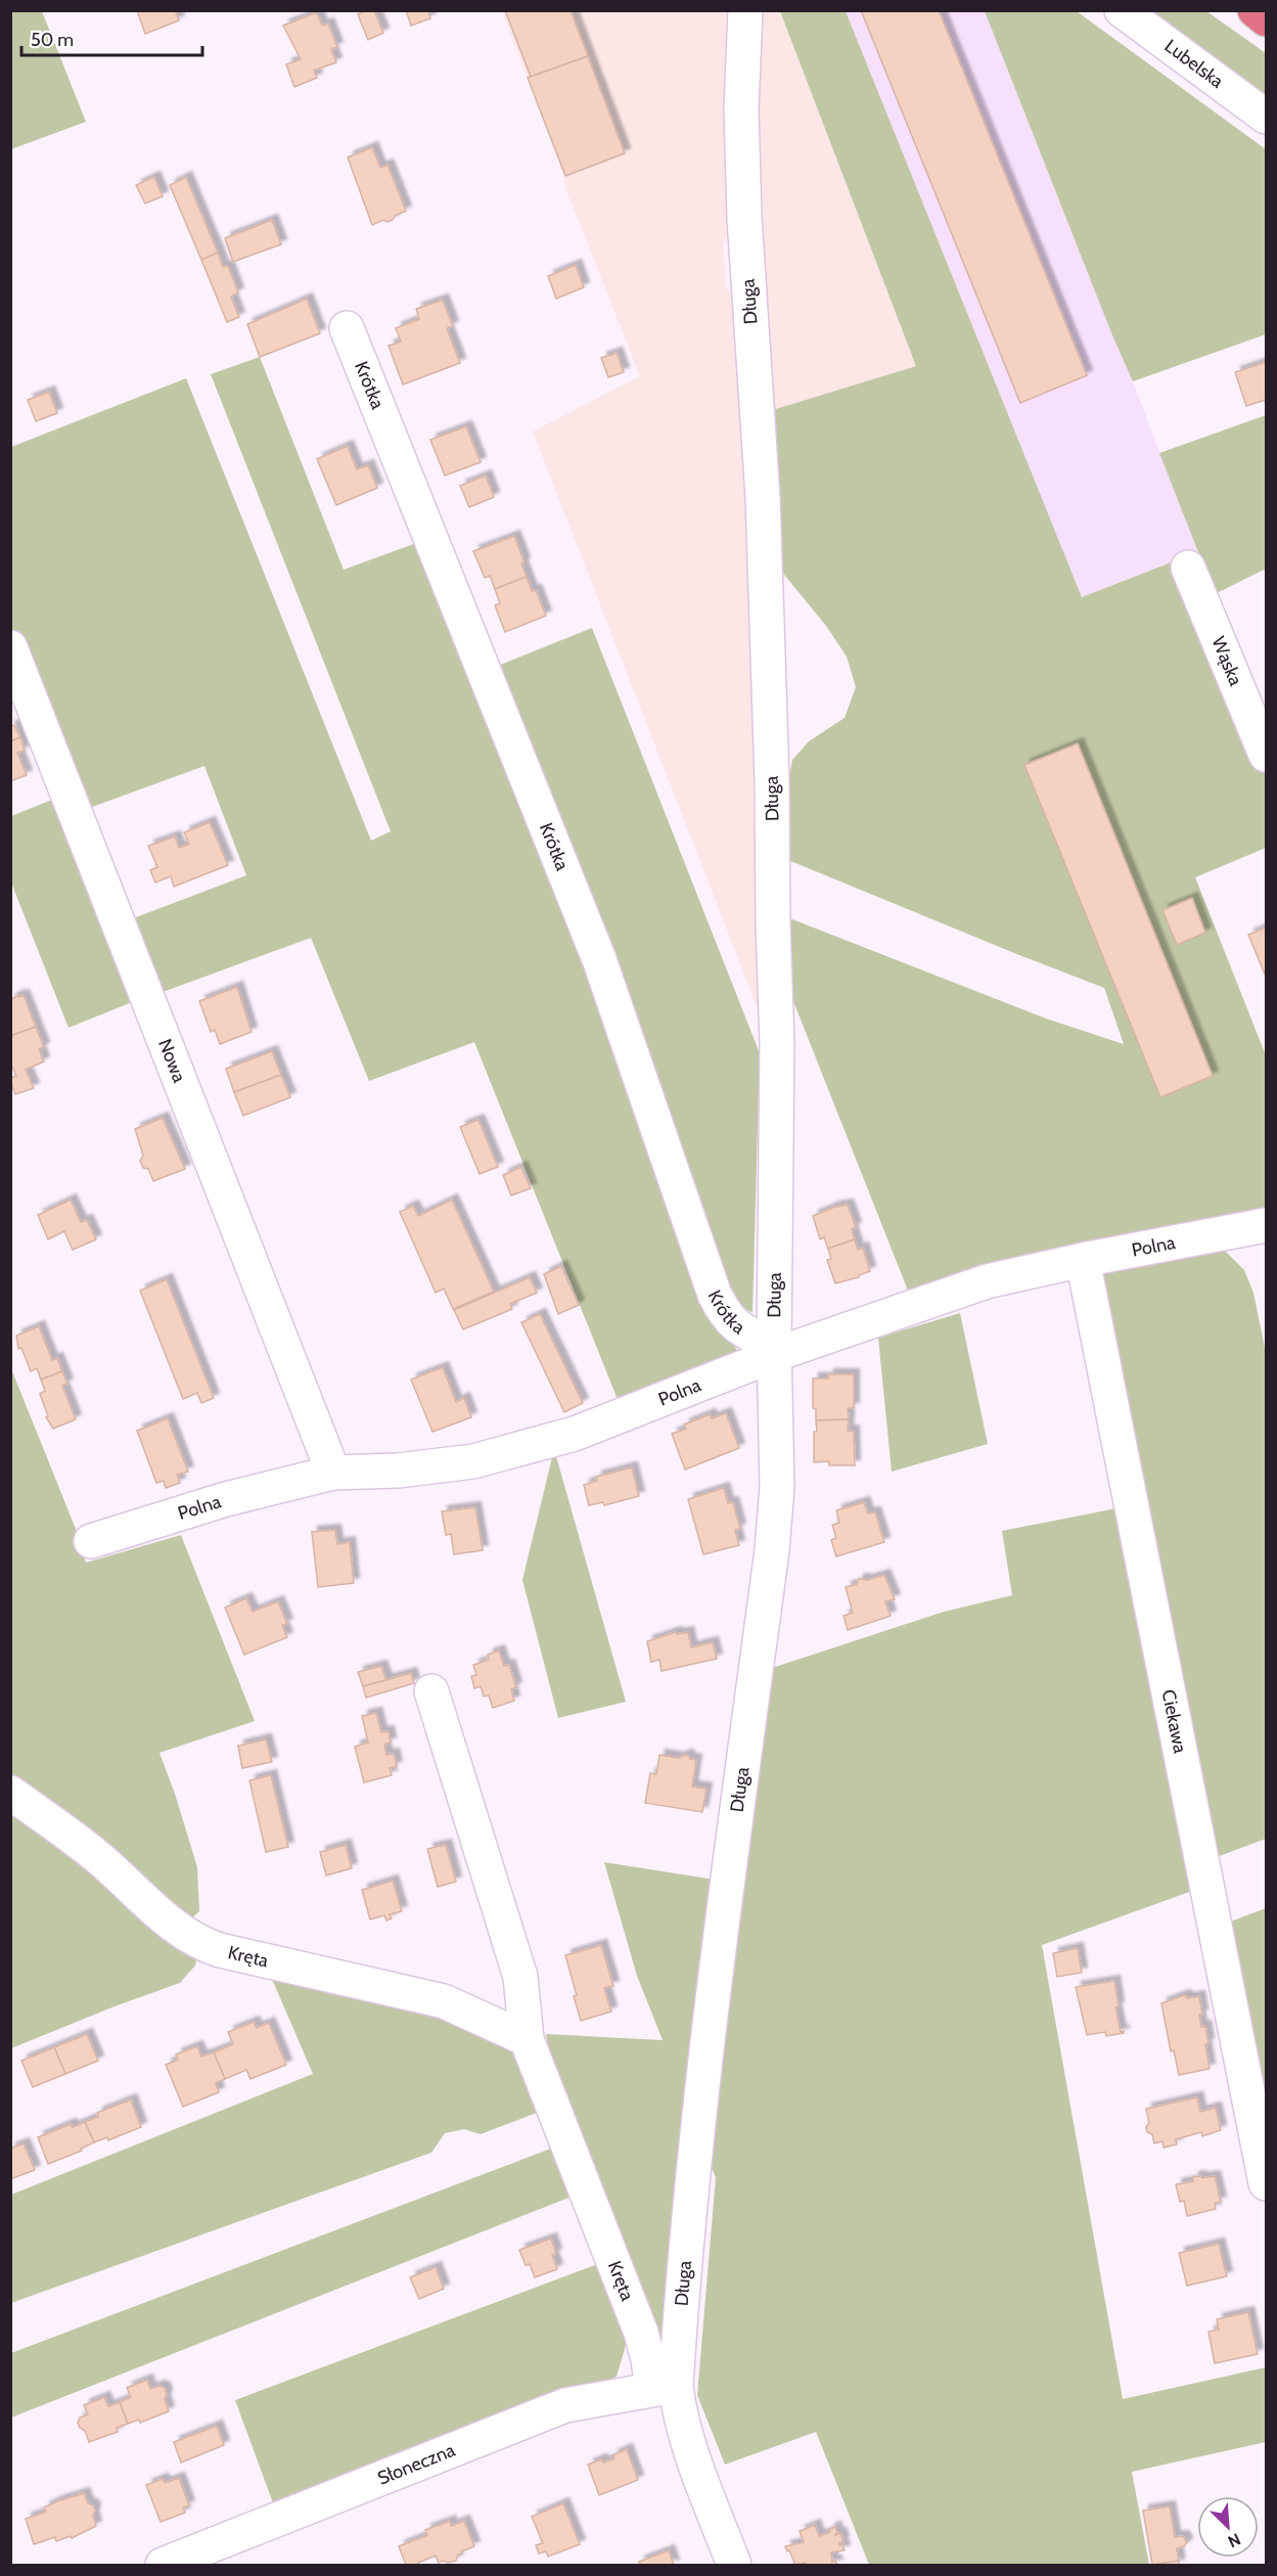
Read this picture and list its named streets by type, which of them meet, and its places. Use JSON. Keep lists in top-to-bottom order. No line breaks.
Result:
{"streets":{"street":["Lubelska","Długa","Krótka","Wąska","Nowa","Polna","Ciekawa","Kręta","Słoneczna"]},"crossings":[["Długa","Krótka"],["Długa","Polna"],["Długa","Kręta"],["Długa","Słoneczna"],["Krótka","Polna"],["Nowa","Polna"],["Polna","Ciekawa"],["Kręta","Słoneczna"]],"scale_bar":"50 m","north":"bottom right"}
